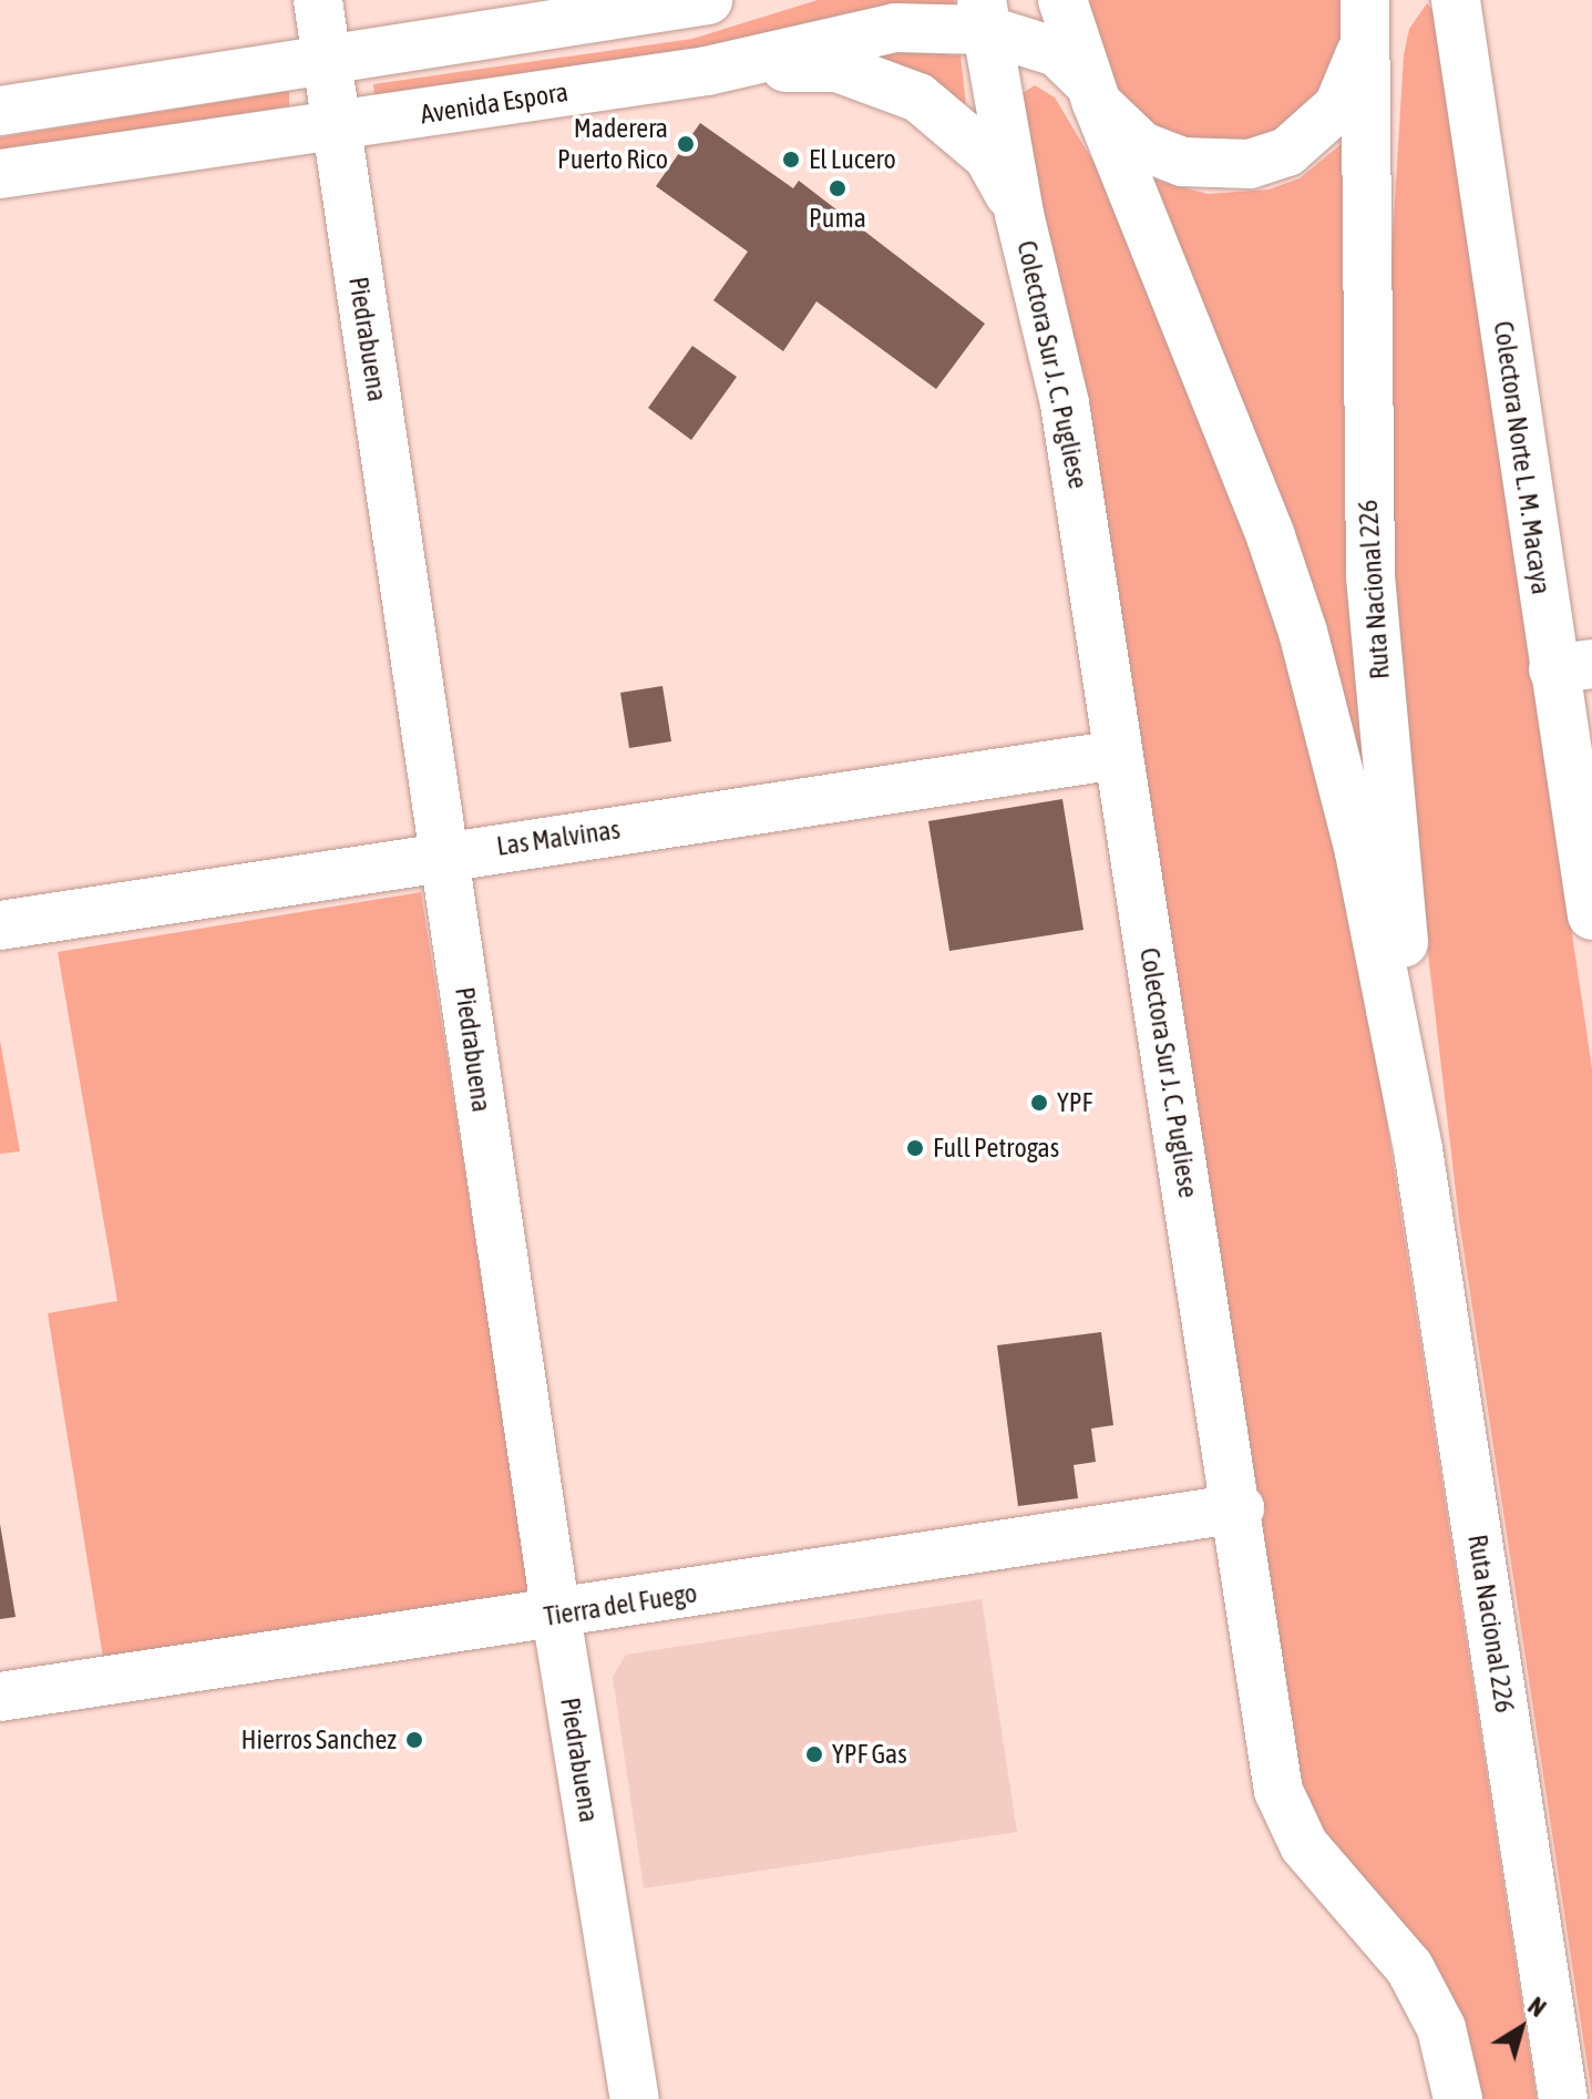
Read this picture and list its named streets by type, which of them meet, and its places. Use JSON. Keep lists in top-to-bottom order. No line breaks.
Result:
{"streets":{"main road":["Avenida Espora","Piedrabuena","Colectora Sur J. C. Pugliese","Colectora Norte L. M. Macaya","Ruta Nacional 226","Las Malvinas","Tierra del Fuego"]},"crossings":[["Avenida Espora","Piedrabuena"],["Avenida Espora","Colectora Sur J. C. Pugliese"],["Avenida Espora","Ruta Nacional 226"],["Piedrabuena","Las Malvinas"],["Piedrabuena","Tierra del Fuego"],["Colectora Sur J. C. Pugliese","Las Malvinas"],["Colectora Sur J. C. Pugliese","Tierra del Fuego"]],"places":["Maderera Puerto Rico","El Lucero","Puma","YPF","Full Petrogas","Hierros Sanchez","YPF Gas"],"north":"top right"}
